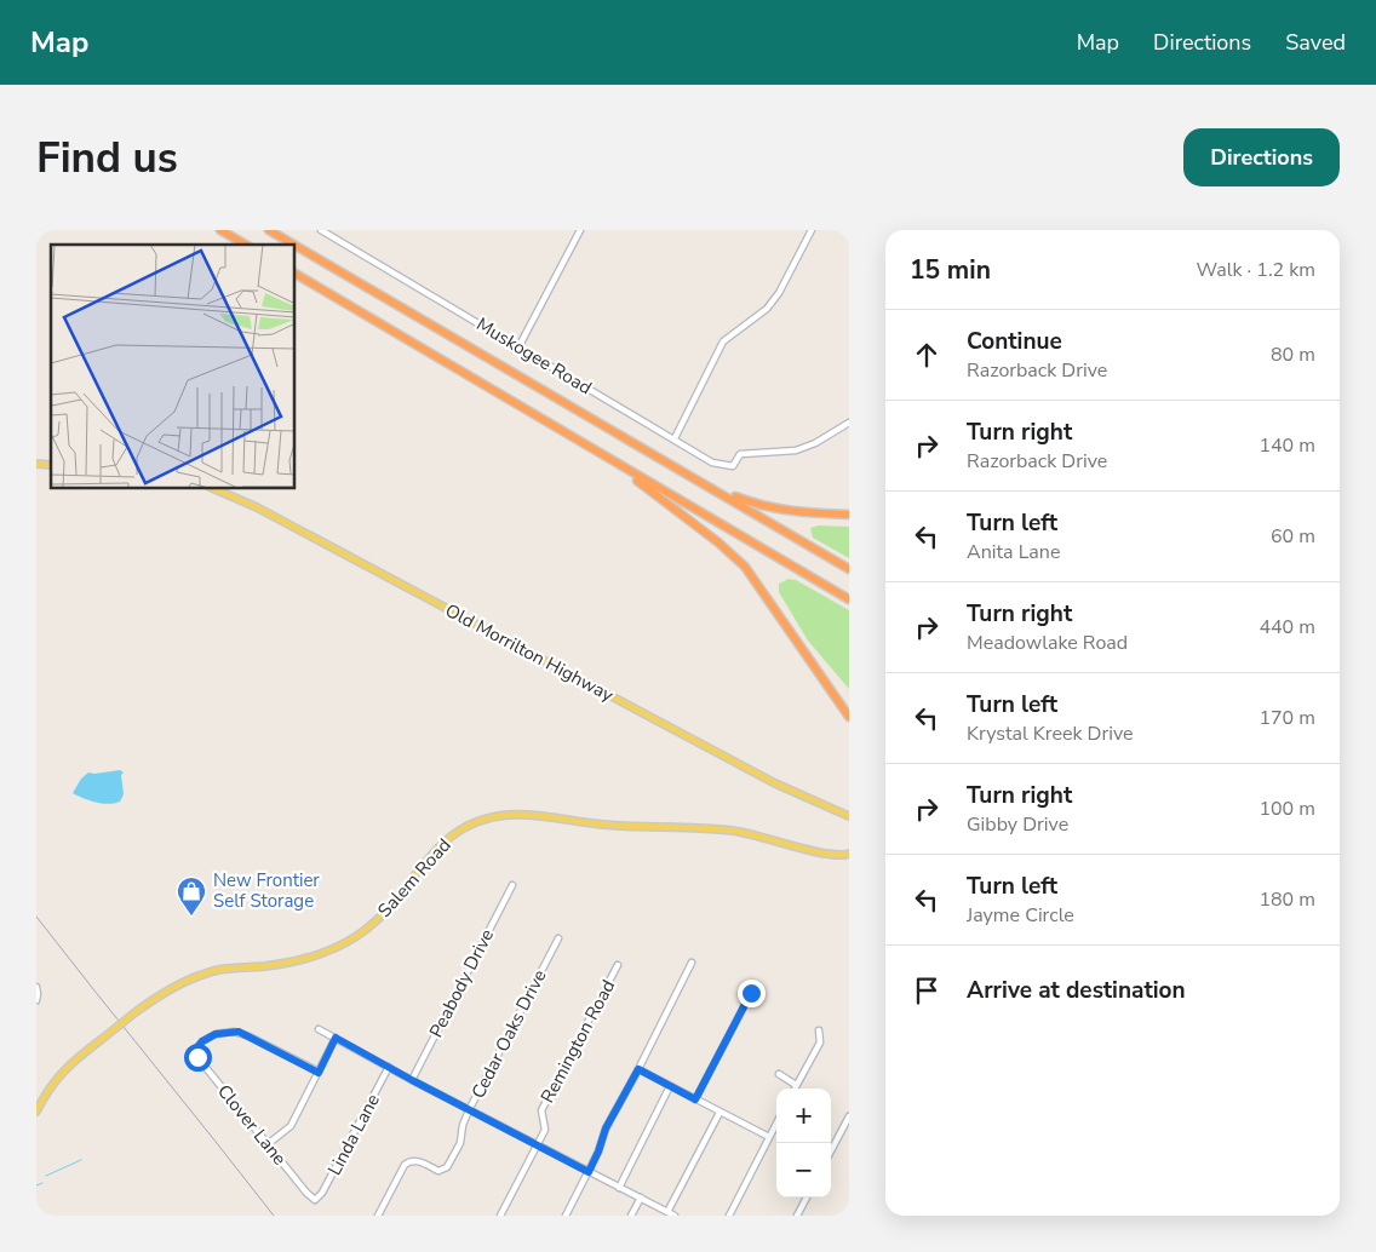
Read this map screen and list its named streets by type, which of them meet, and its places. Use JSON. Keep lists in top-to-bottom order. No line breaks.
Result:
{"streets":{"main road":["Old Morrilton Highway","Salem Road"],"street":["Muskogee Road","Peabody Drive","Cedar Oaks Drive","Remington Road","Clover Lane","Linda Lane"]},"crossings":[["Clover Lane","Linda Lane"]],"places":{"shop":["New Frontier Self Storage"]},"page":{"header":"Map","nav":["Map","Directions","Saved"],"buttons":"Directions","title":"Find us","heading":["15 min","Walk · 1.2 km"],"list":[["Continue","Razorback Drive","80 m"],["Turn right","Razorback Drive","140 m"],["Turn left","Anita Lane","60 m"],["Turn right","Meadowlake Road","440 m"],["Turn left","Krystal Kreek Drive","170 m"],["Turn right","Gibby Drive","100 m"],["Turn left","Jayme Circle","180 m"],"Arrive at destination"],"map_buttons":["+","−"]}}
